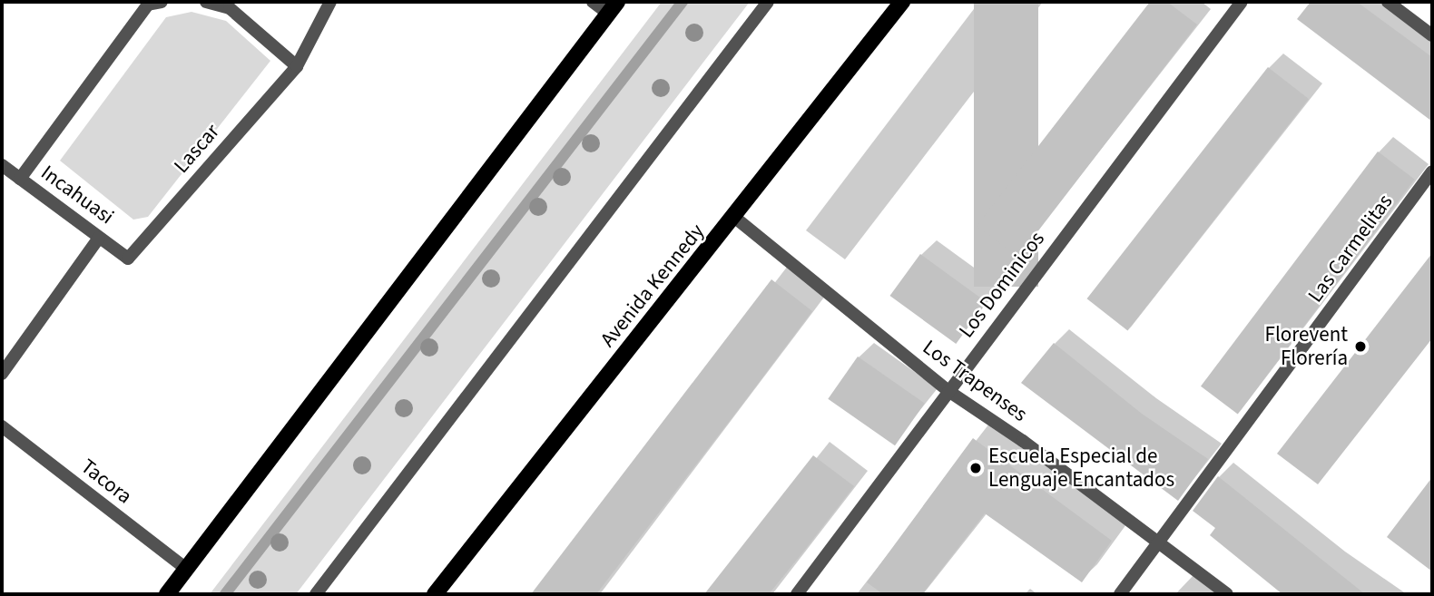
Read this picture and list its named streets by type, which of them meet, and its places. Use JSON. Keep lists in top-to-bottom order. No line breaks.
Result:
{"streets":{"main road":["Avenida Kennedy"],"street":["Lascar","Incahuasi","Las Carmelitas","Los Dominicos","Los Trapenses","Tacora"]},"crossings":[["Lascar","Incahuasi"],["Las Carmelitas","Los Trapenses"],["Los Dominicos","Los Trapenses"],["Avenida Kennedy","Los Trapenses"]],"places":["Florevent Florería","Escuela Especial de Lenguaje Encantados"]}
